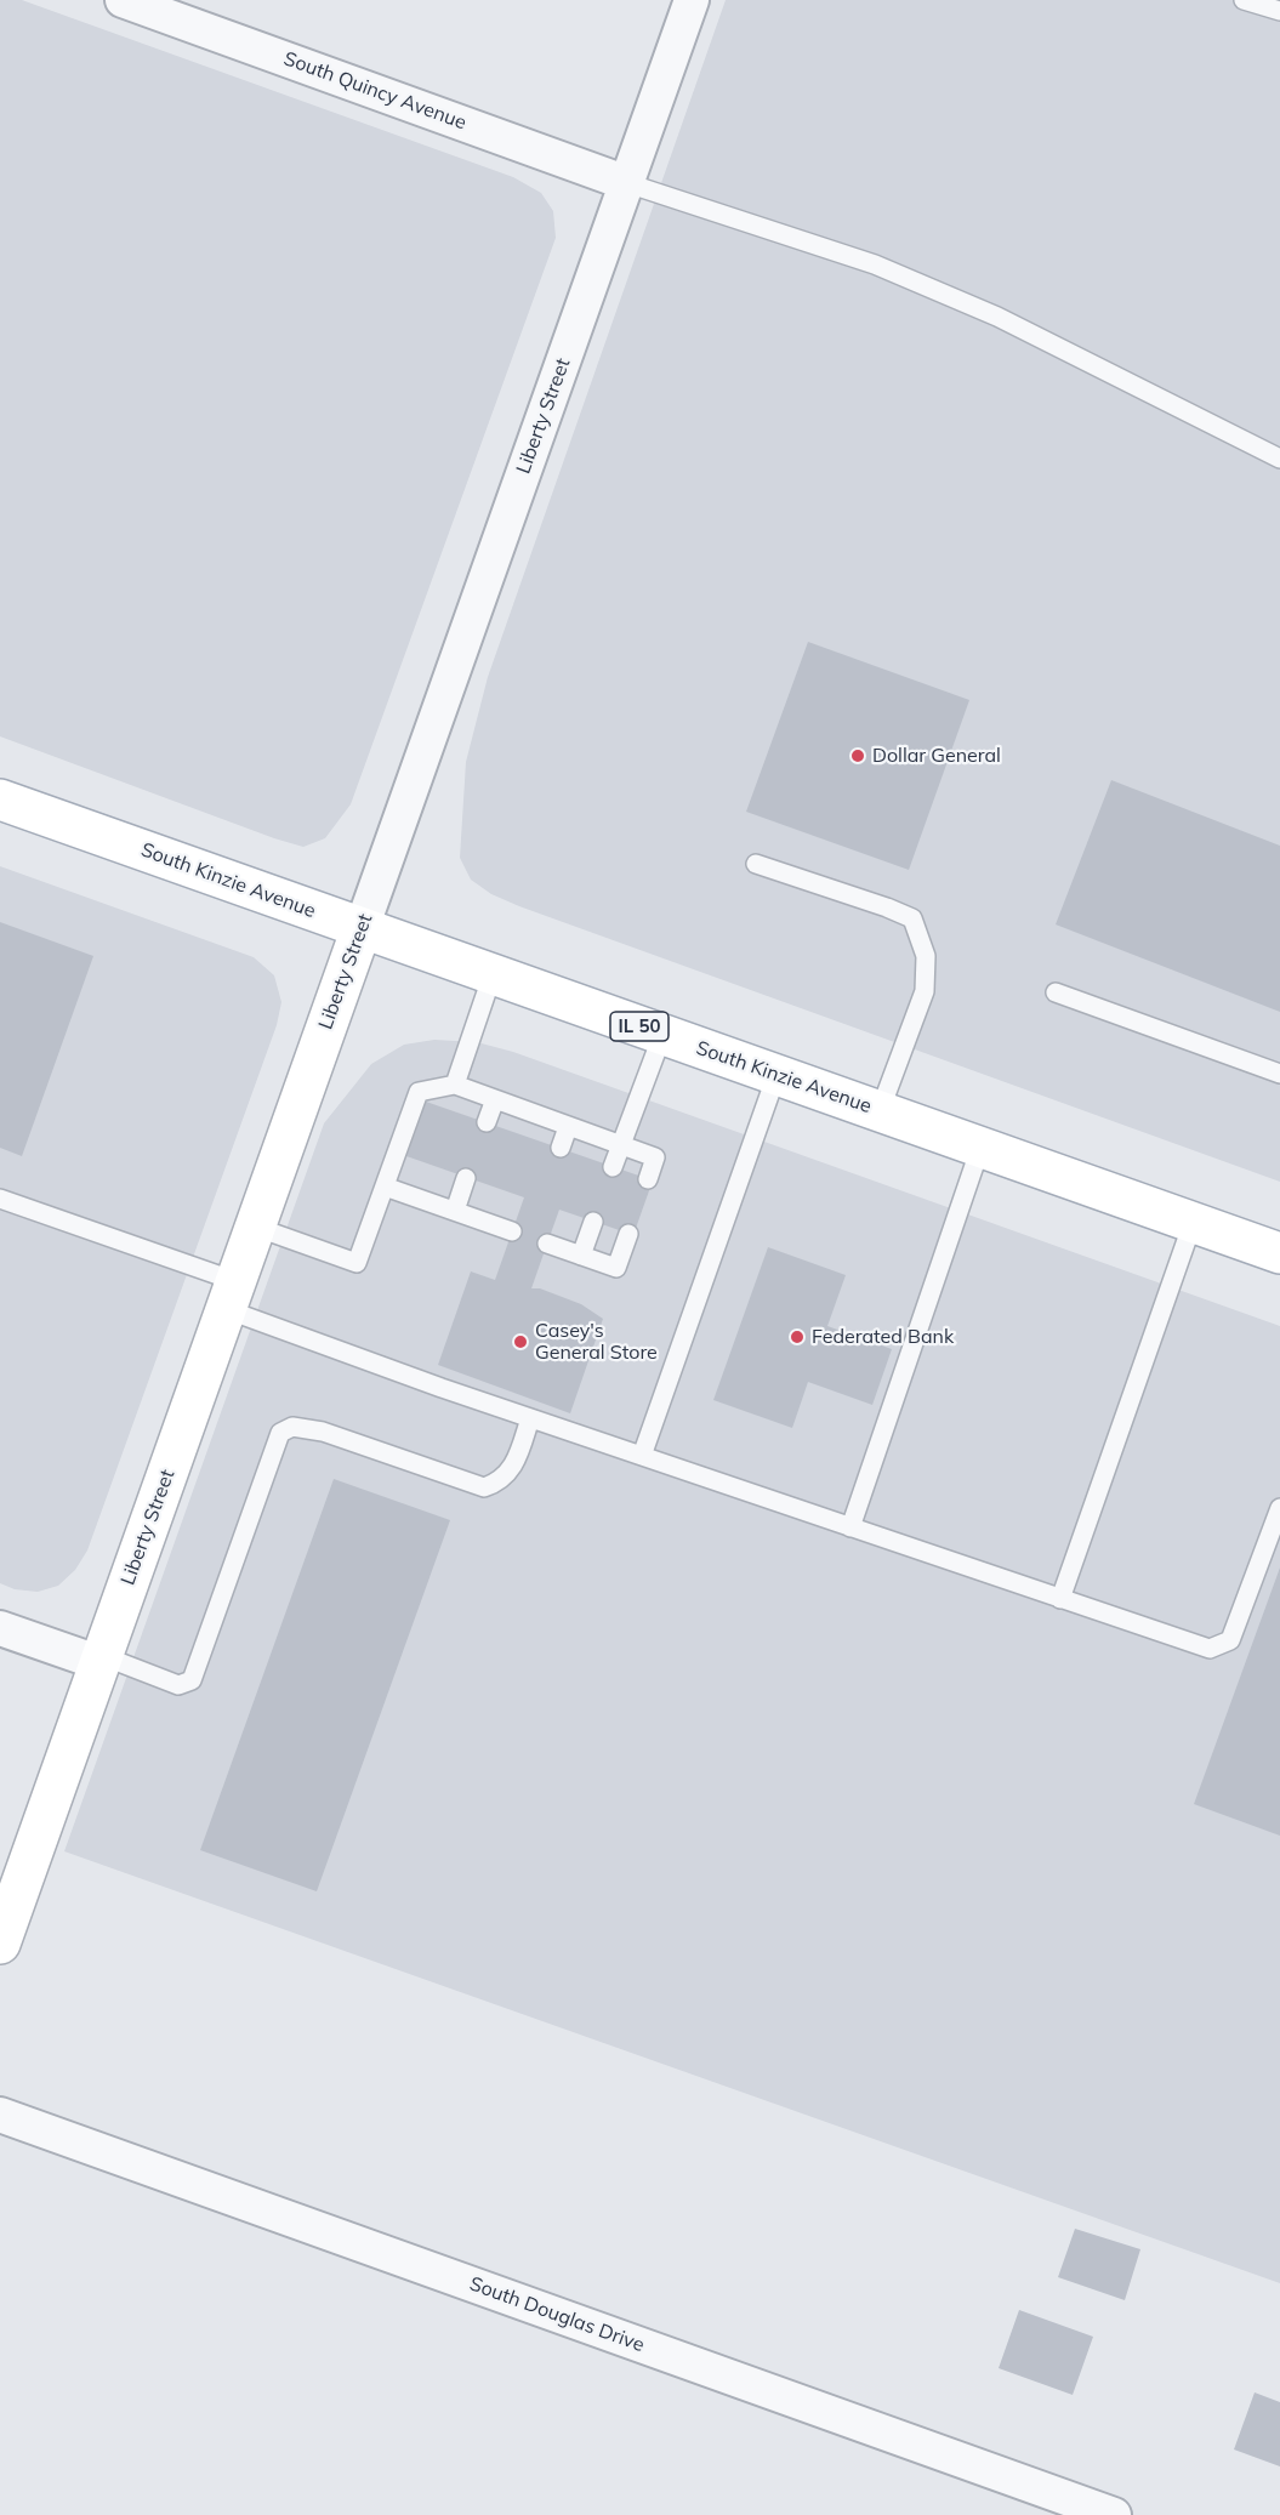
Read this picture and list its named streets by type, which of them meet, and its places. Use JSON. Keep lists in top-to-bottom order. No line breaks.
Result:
{"streets":{"main road":["Liberty Street","South Kinzie Avenue","IL 50"],"street":["South Quincy Avenue","South Douglas Drive"]},"crossings":[["South Quincy Avenue","Liberty Street"],["Liberty Street","South Kinzie Avenue"]],"places":["Dollar General","Federated Bank","Casey's General Store"]}
